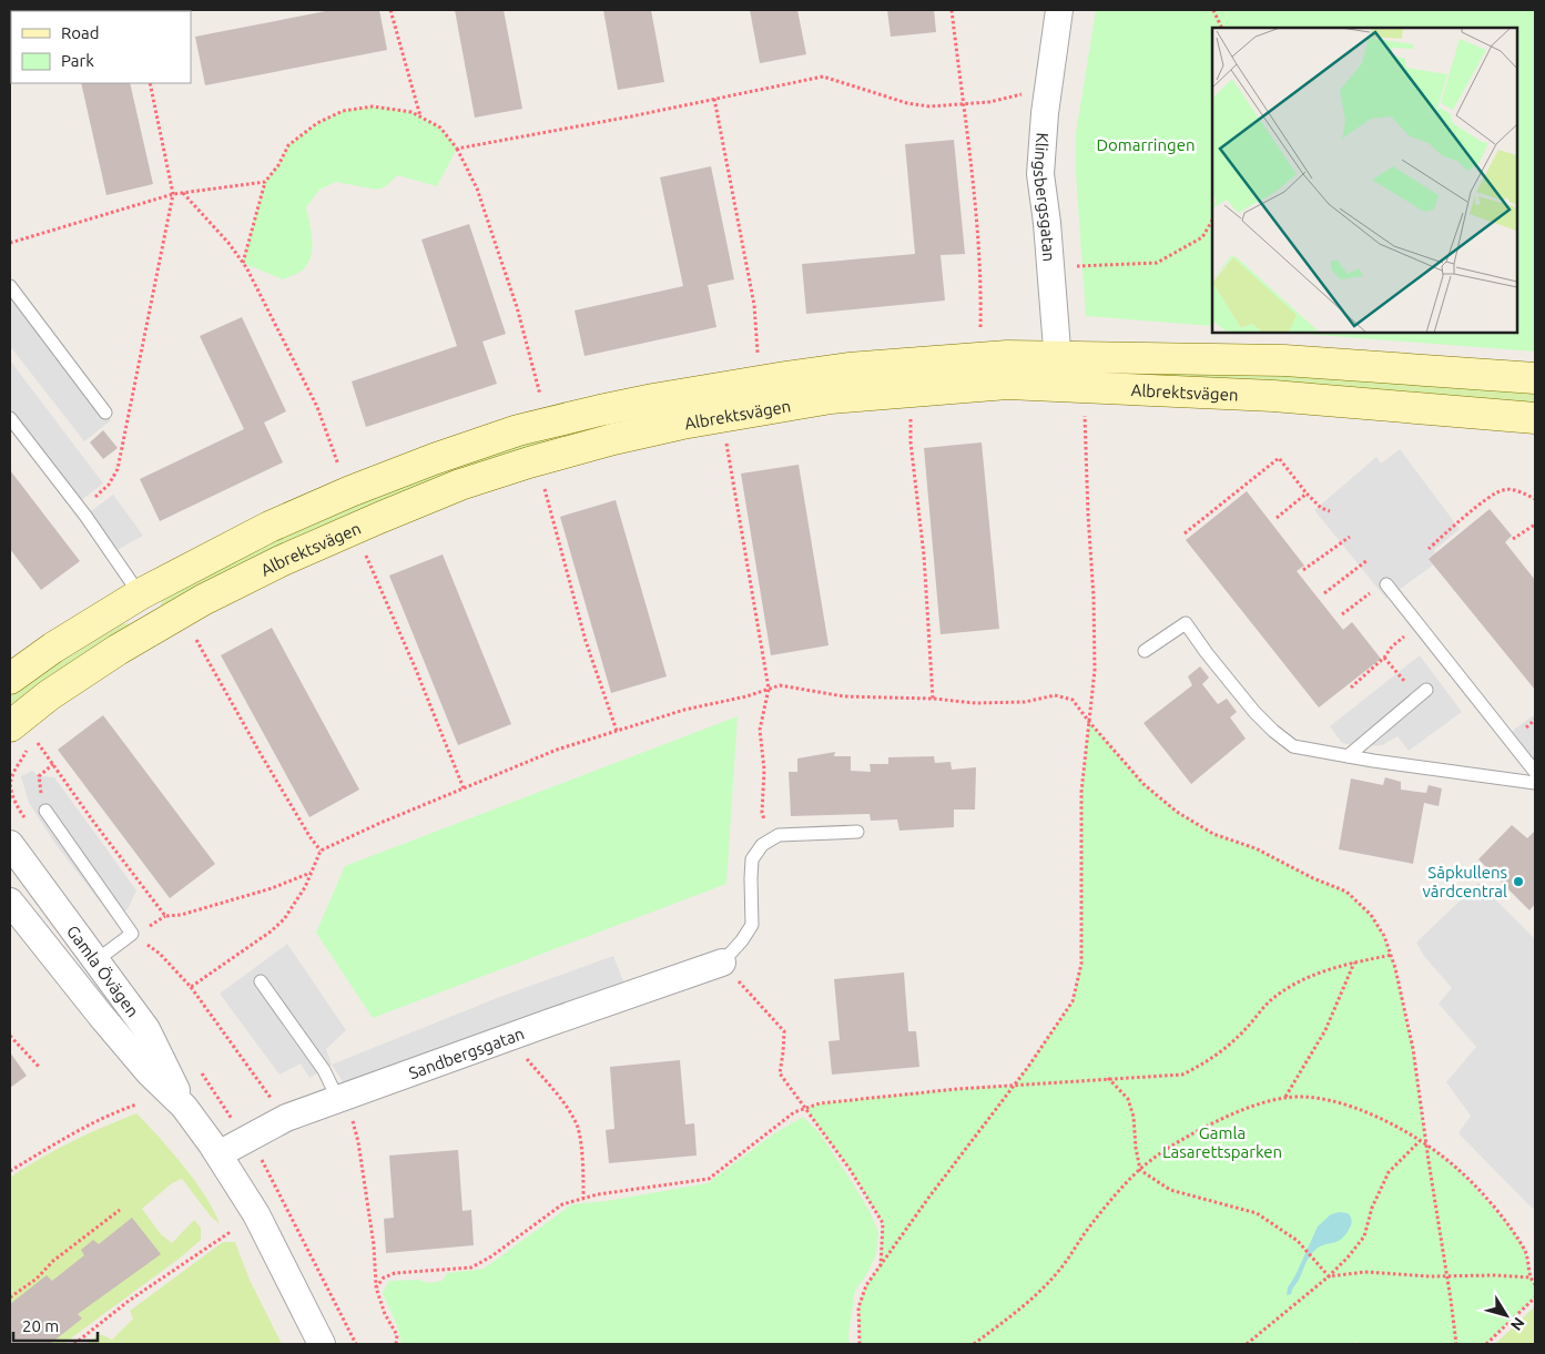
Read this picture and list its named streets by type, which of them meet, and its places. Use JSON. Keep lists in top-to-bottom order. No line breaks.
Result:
{"streets":{"main road":["Albrektsvägen"],"street":["Klingsbergsgatan","Gamla Övägen","Sandbergsgatan"]},"crossings":[["Klingsbergsgatan","Albrektsvägen"],["Gamla Övägen","Sandbergsgatan"]],"parks":["Domarringen","Gamla Lasarettsparken"],"places":["Såpkullens vårdcentral"],"legend":["Road","Park"],"scale_bar":"20 m","north":"bottom right"}
